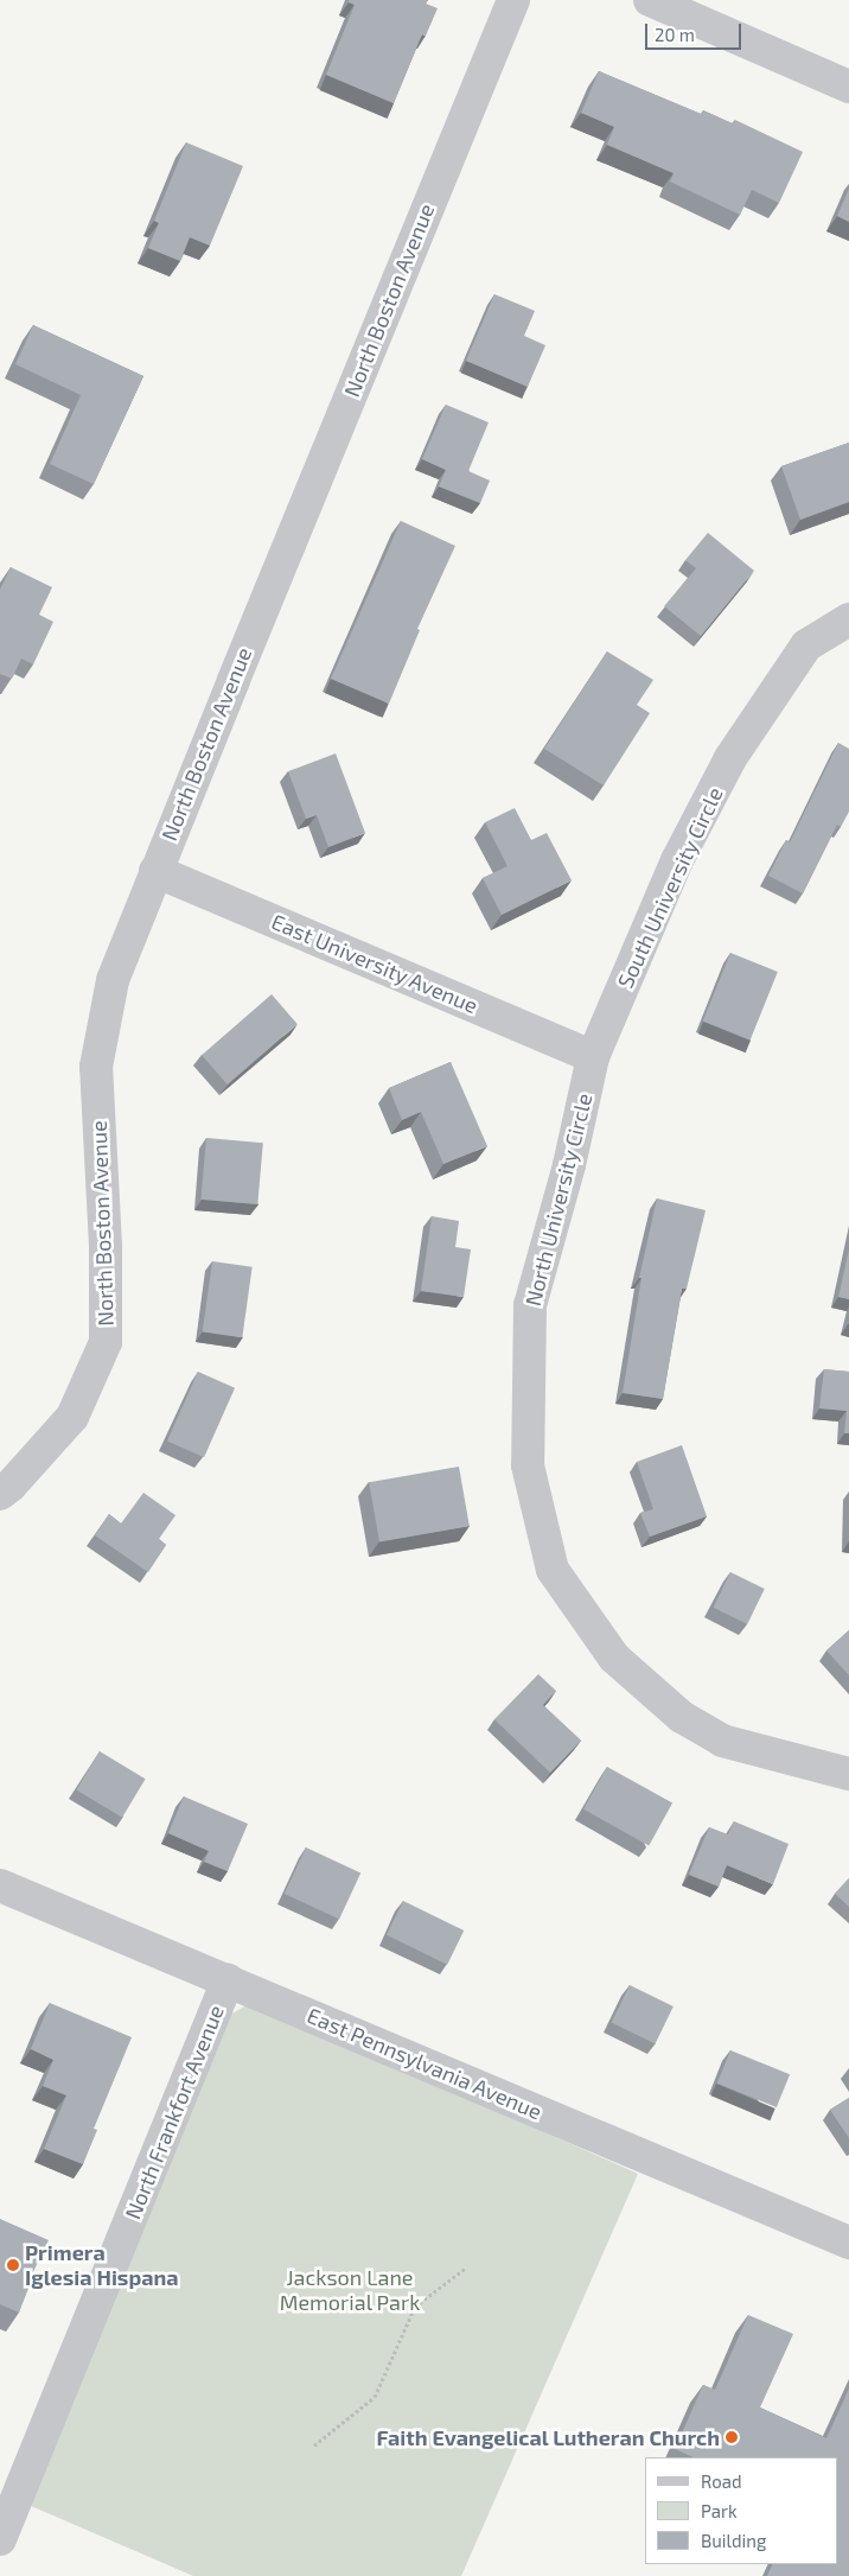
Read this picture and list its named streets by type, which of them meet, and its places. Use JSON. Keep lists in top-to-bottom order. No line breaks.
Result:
{"streets":{"street":["North Boston Avenue","South University Circle","East University Avenue","North University Circle","East Pennsylvania Avenue","North Frankfort Avenue"]},"crossings":[["North Boston Avenue","East University Avenue"],["South University Circle","East University Avenue"],["South University Circle","North University Circle"],["East University Avenue","North University Circle"],["East Pennsylvania Avenue","North Frankfort Avenue"]],"parks":["Jackson Lane Memorial Park"],"places":["Primera Iglesia Hispana","Faith Evangelical Lutheran Church"],"legend":["Road","Park","Building"],"scale_bar":"20 m"}
